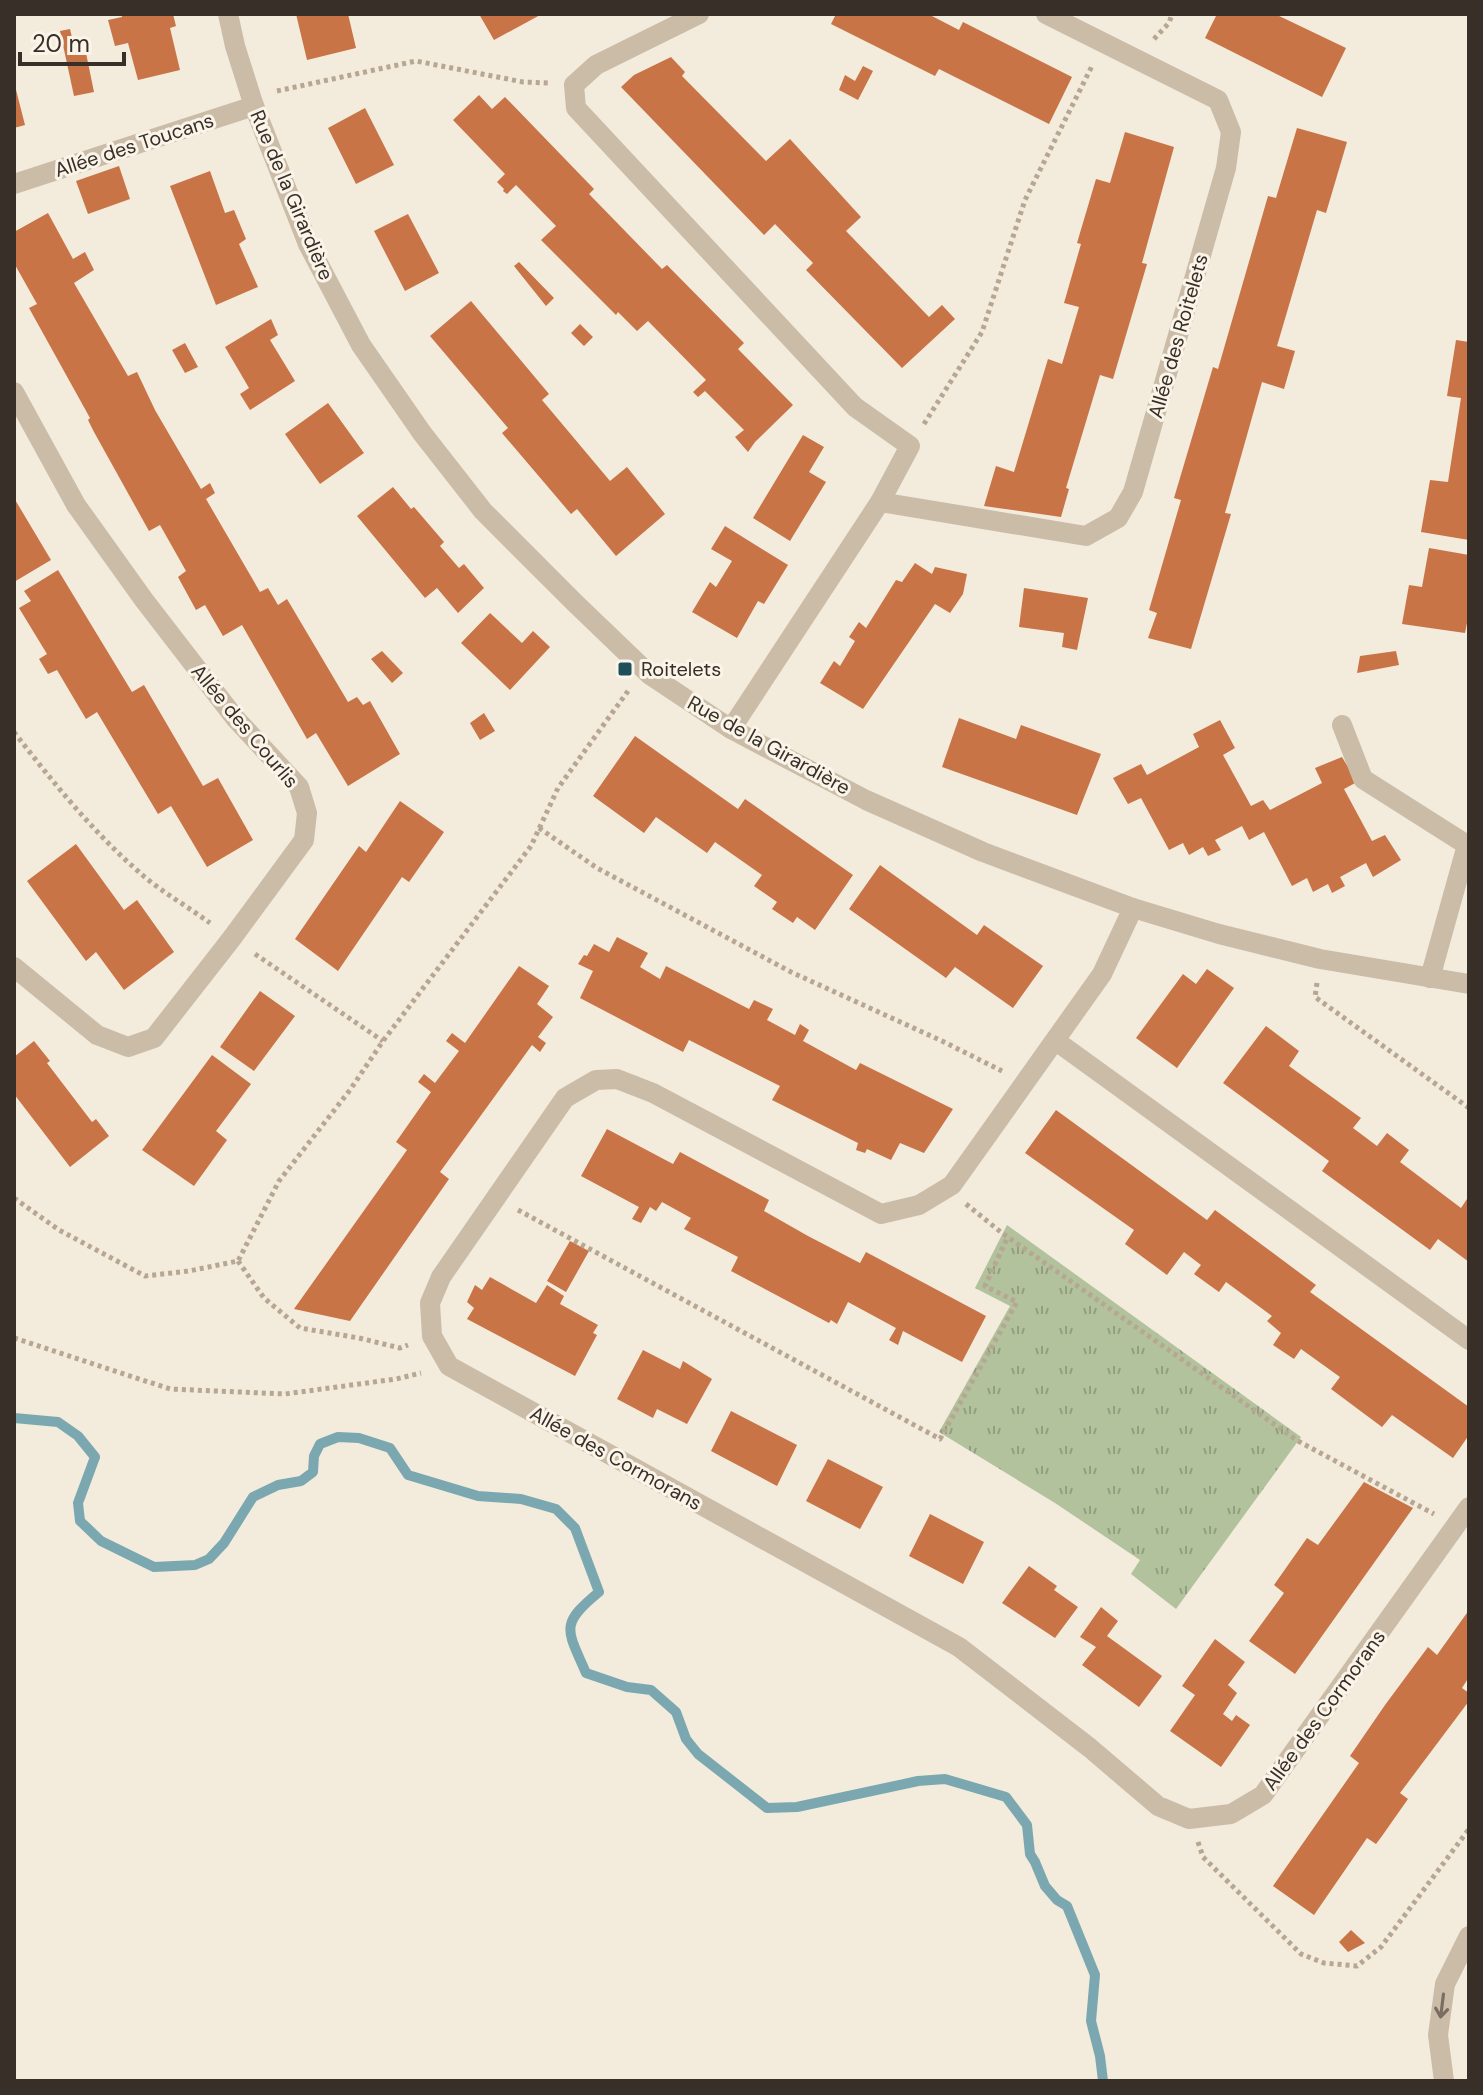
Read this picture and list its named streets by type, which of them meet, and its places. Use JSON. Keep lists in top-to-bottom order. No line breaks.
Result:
{"streets":{"street":["Allée des Toucans","Rue de la Girardière","Allée des Roitelets","Allée des Courlis","Allée des Cormorans"]},"crossings":[["Allée des Toucans","Rue de la Girardière"]],"places":{"transit":["Roitelets"]},"scale_bar":"20 m"}
